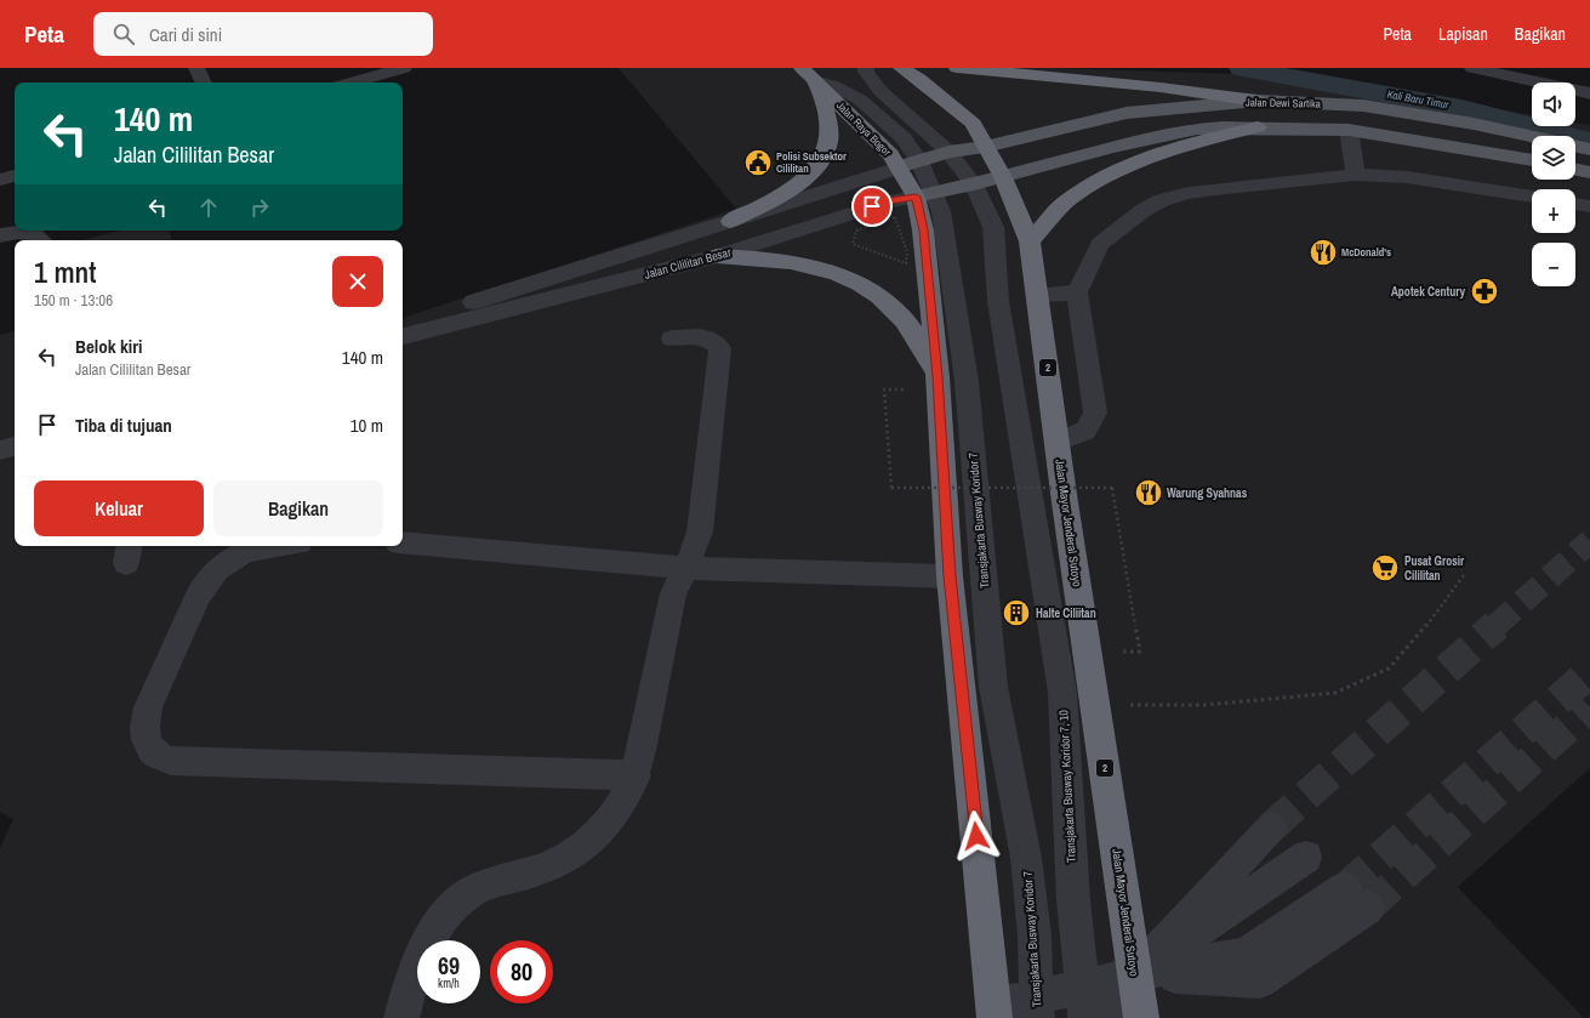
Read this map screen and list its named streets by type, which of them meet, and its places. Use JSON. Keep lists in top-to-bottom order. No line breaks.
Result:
{"streets":{"highway":["2","Jalan Mayor Jenderal Sutoyo"],"main road":["Jalan Dewi Sartika","Jalan Cililitan Besar"],"street":["Transjakarta Busway Koridor 7","Transjakarta Busway Koridor 7, 10"]},"crossings":[["Jalan Dewi Sartika","Jalan Cililitan Besar"],["Jalan Dewi Sartika","2"],["Jalan Dewi Sartika","Jalan Mayor Jenderal Sutoyo"],["Jalan Cililitan Besar","Transjakarta Busway Koridor 7"],["2","Jalan Mayor Jenderal Sutoyo"]],"water":["Kali Baru Timur"],"places":{"public building":["Polisi Subsektor Cililitan"],"restaurant":["McDonald's","Warung Syahnas"],"pharmacy":["Apotek Century"],"supermarket":["Pusat Grosir Cililitan"],"building":["Halte Ciliitan"]},"page":{"header":"Peta","search":"Cari di sini","nav":["Peta","Lapisan","Bagikan"],"map_buttons":["+","−"],"turn":["140 m","Jalan Cililitan Besar"],"heading":["1 mnt","150 m · 13:06"],"list":[{"name":"Belok kiri","note":"Jalan Cililitan Besar","value":"140 m"},{"name":"Tiba di tujuan","value":"10 m"}],"buttons":["Keluar","Bagikan"],"speed":"69 km/h","limit":"80"}}
